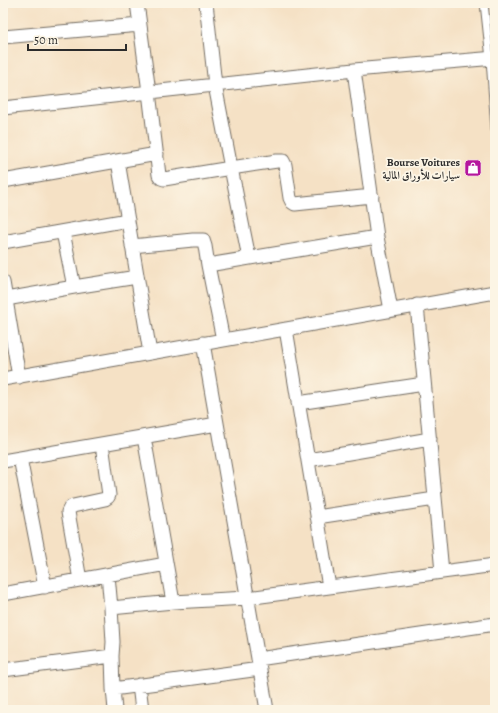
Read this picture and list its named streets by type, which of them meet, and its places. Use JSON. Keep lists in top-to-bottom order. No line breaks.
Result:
{"places":{"shop":["Bourse Voitures سيارات للأوراق المالية"]},"scale_bar":"50 m"}
